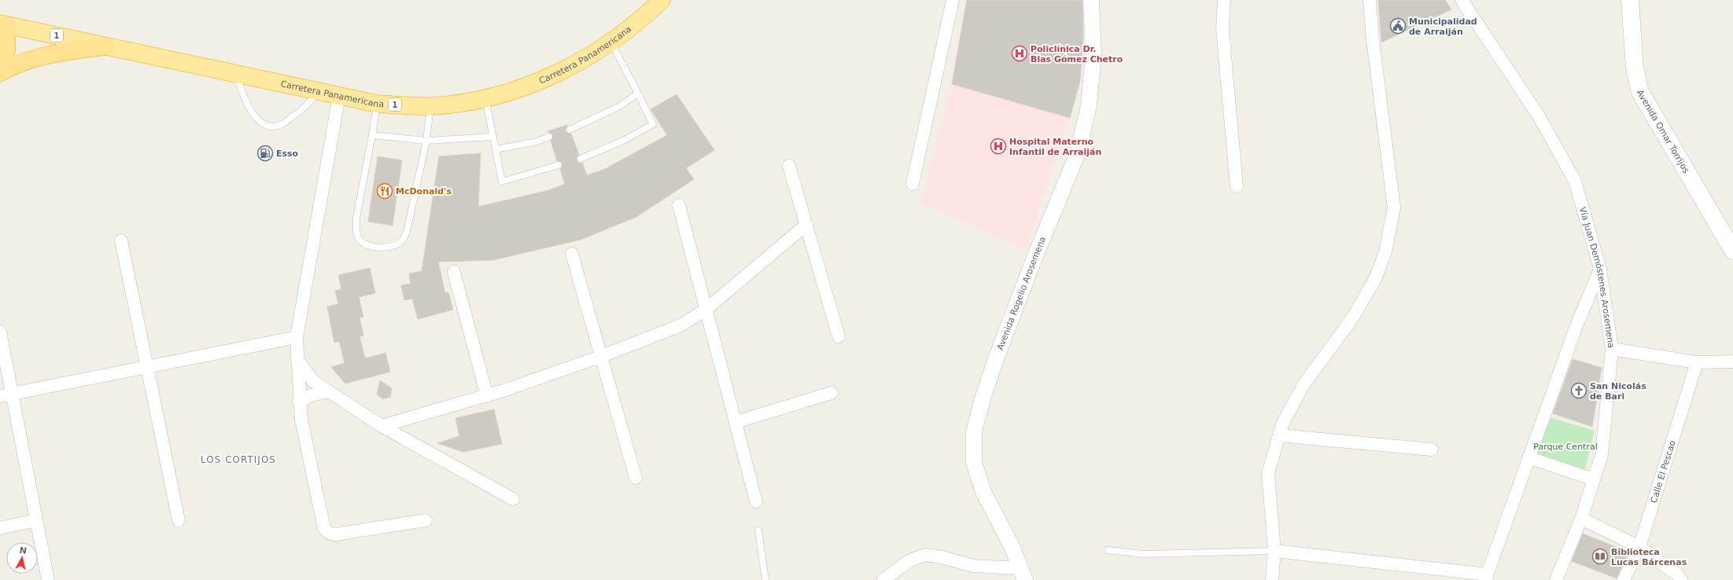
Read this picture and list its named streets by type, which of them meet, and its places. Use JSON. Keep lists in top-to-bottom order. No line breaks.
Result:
{"streets":{"highway":["1","Carretera Panamericana"],"main road":["Avenida Omar Torrijos"],"street":["Vía Juan Demóstenes Arosemena","Avenida Rogelio Arosemena","Calle El Pescao"]},"districts":["LOS CORTIJOS"],"parks":["Parque Central"],"places":{"public building":["Municipalidad de Arraiján"],"hospital":["Policlínica Dr. Blas Gómez Chetro","Hospital Materno Infantil de Arraiján"],"fuel station":["Esso"],"restaurant":["McDonald's"],"church":["San Nicolás de Bari"],"library":["Biblioteca Lucas Bárcenas"]},"north":"top"}
